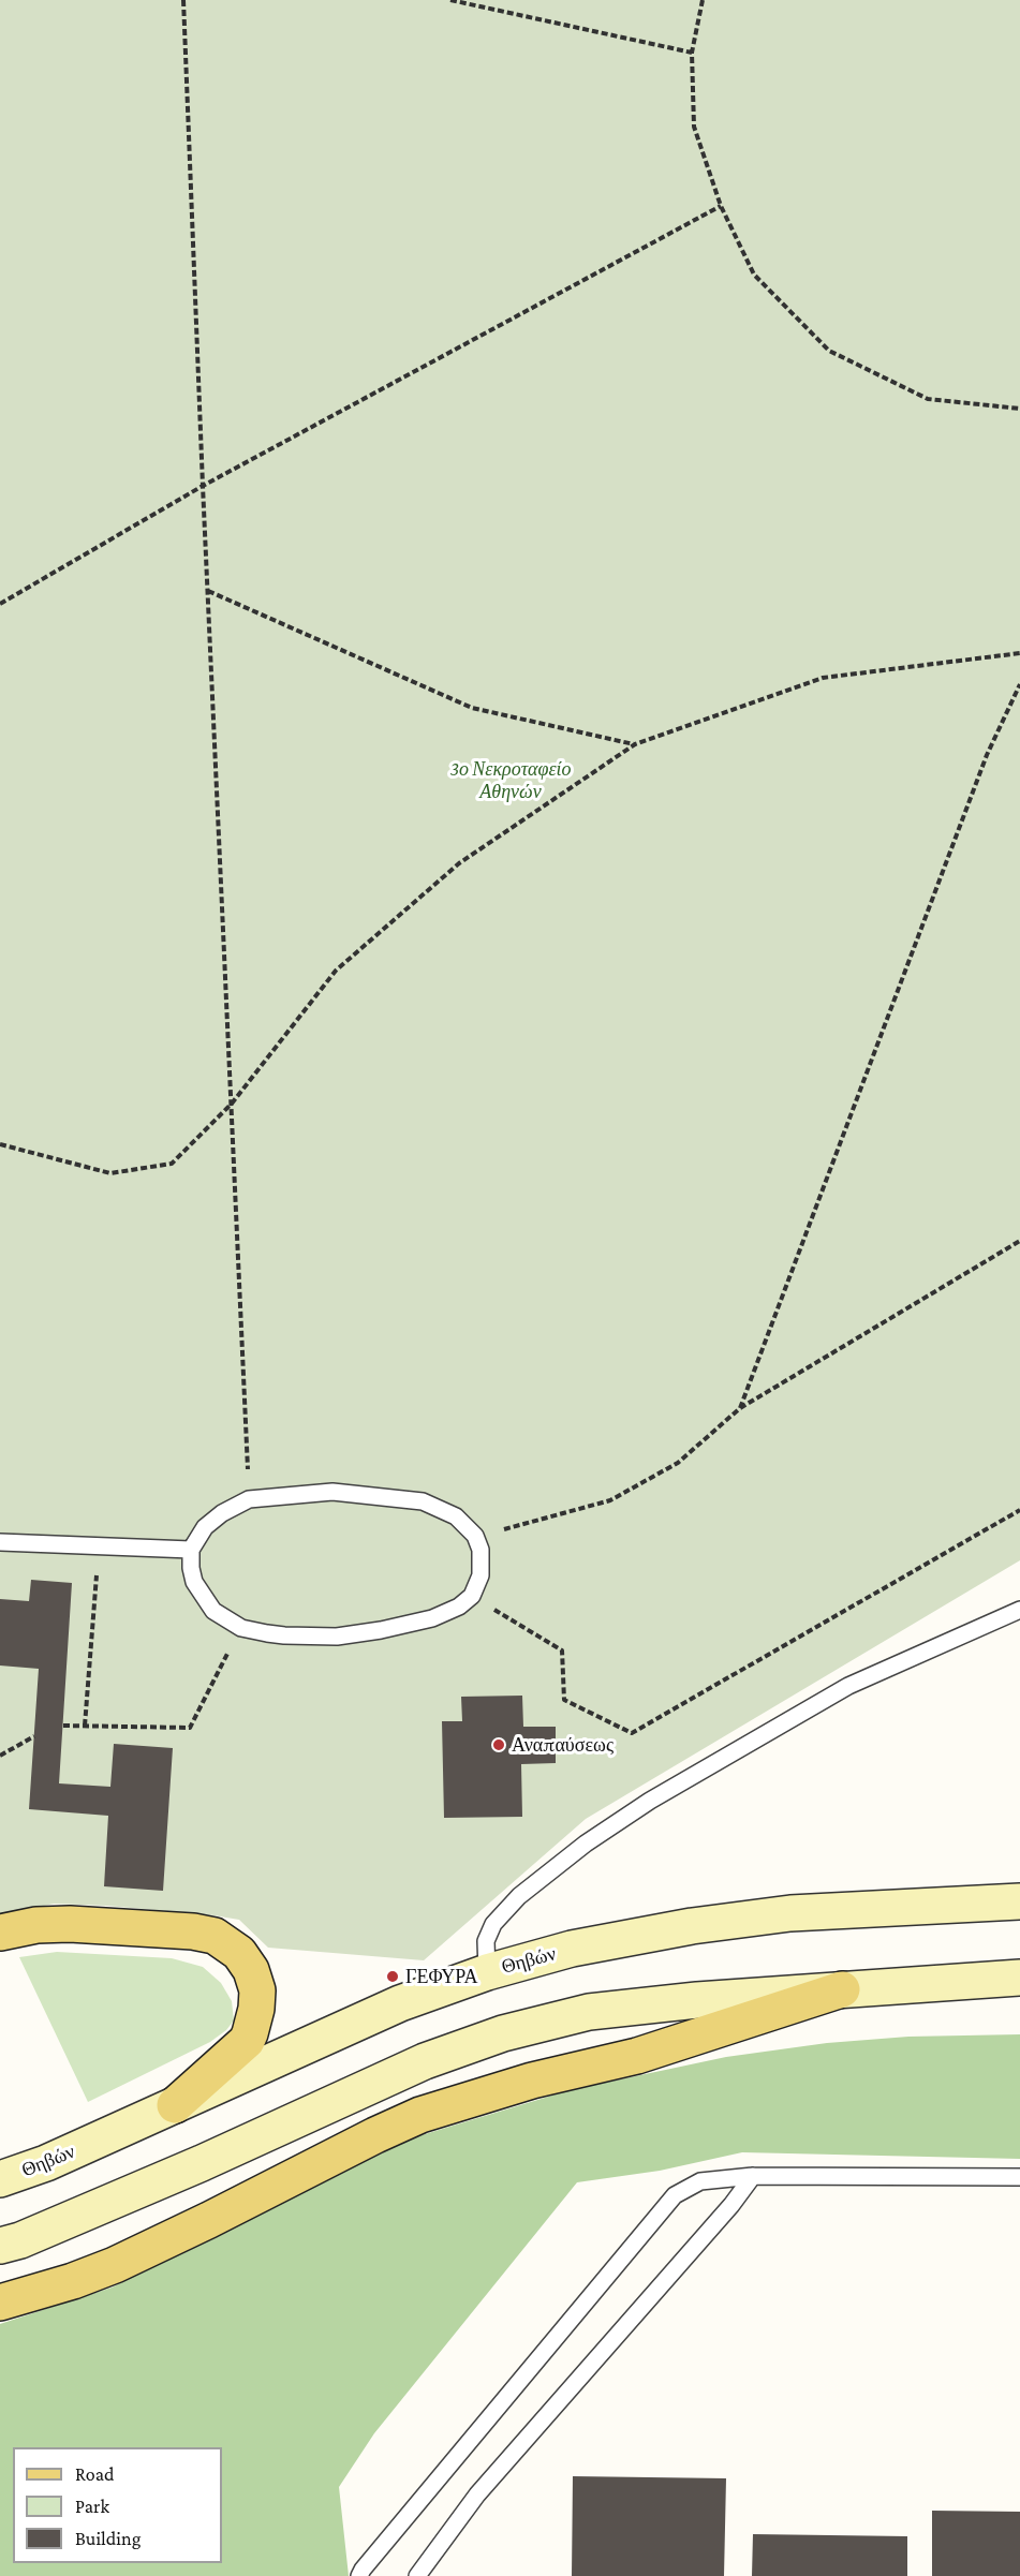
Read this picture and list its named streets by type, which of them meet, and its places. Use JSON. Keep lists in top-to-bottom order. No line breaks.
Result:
{"streets":{"main road":["Θηβών"]},"parks":["3ο Νεκροταφείο Αθηνών"],"places":["Αναπαύσεως","ΓΕΦΥΡΑ"],"legend":["Road","Park","Building"]}
